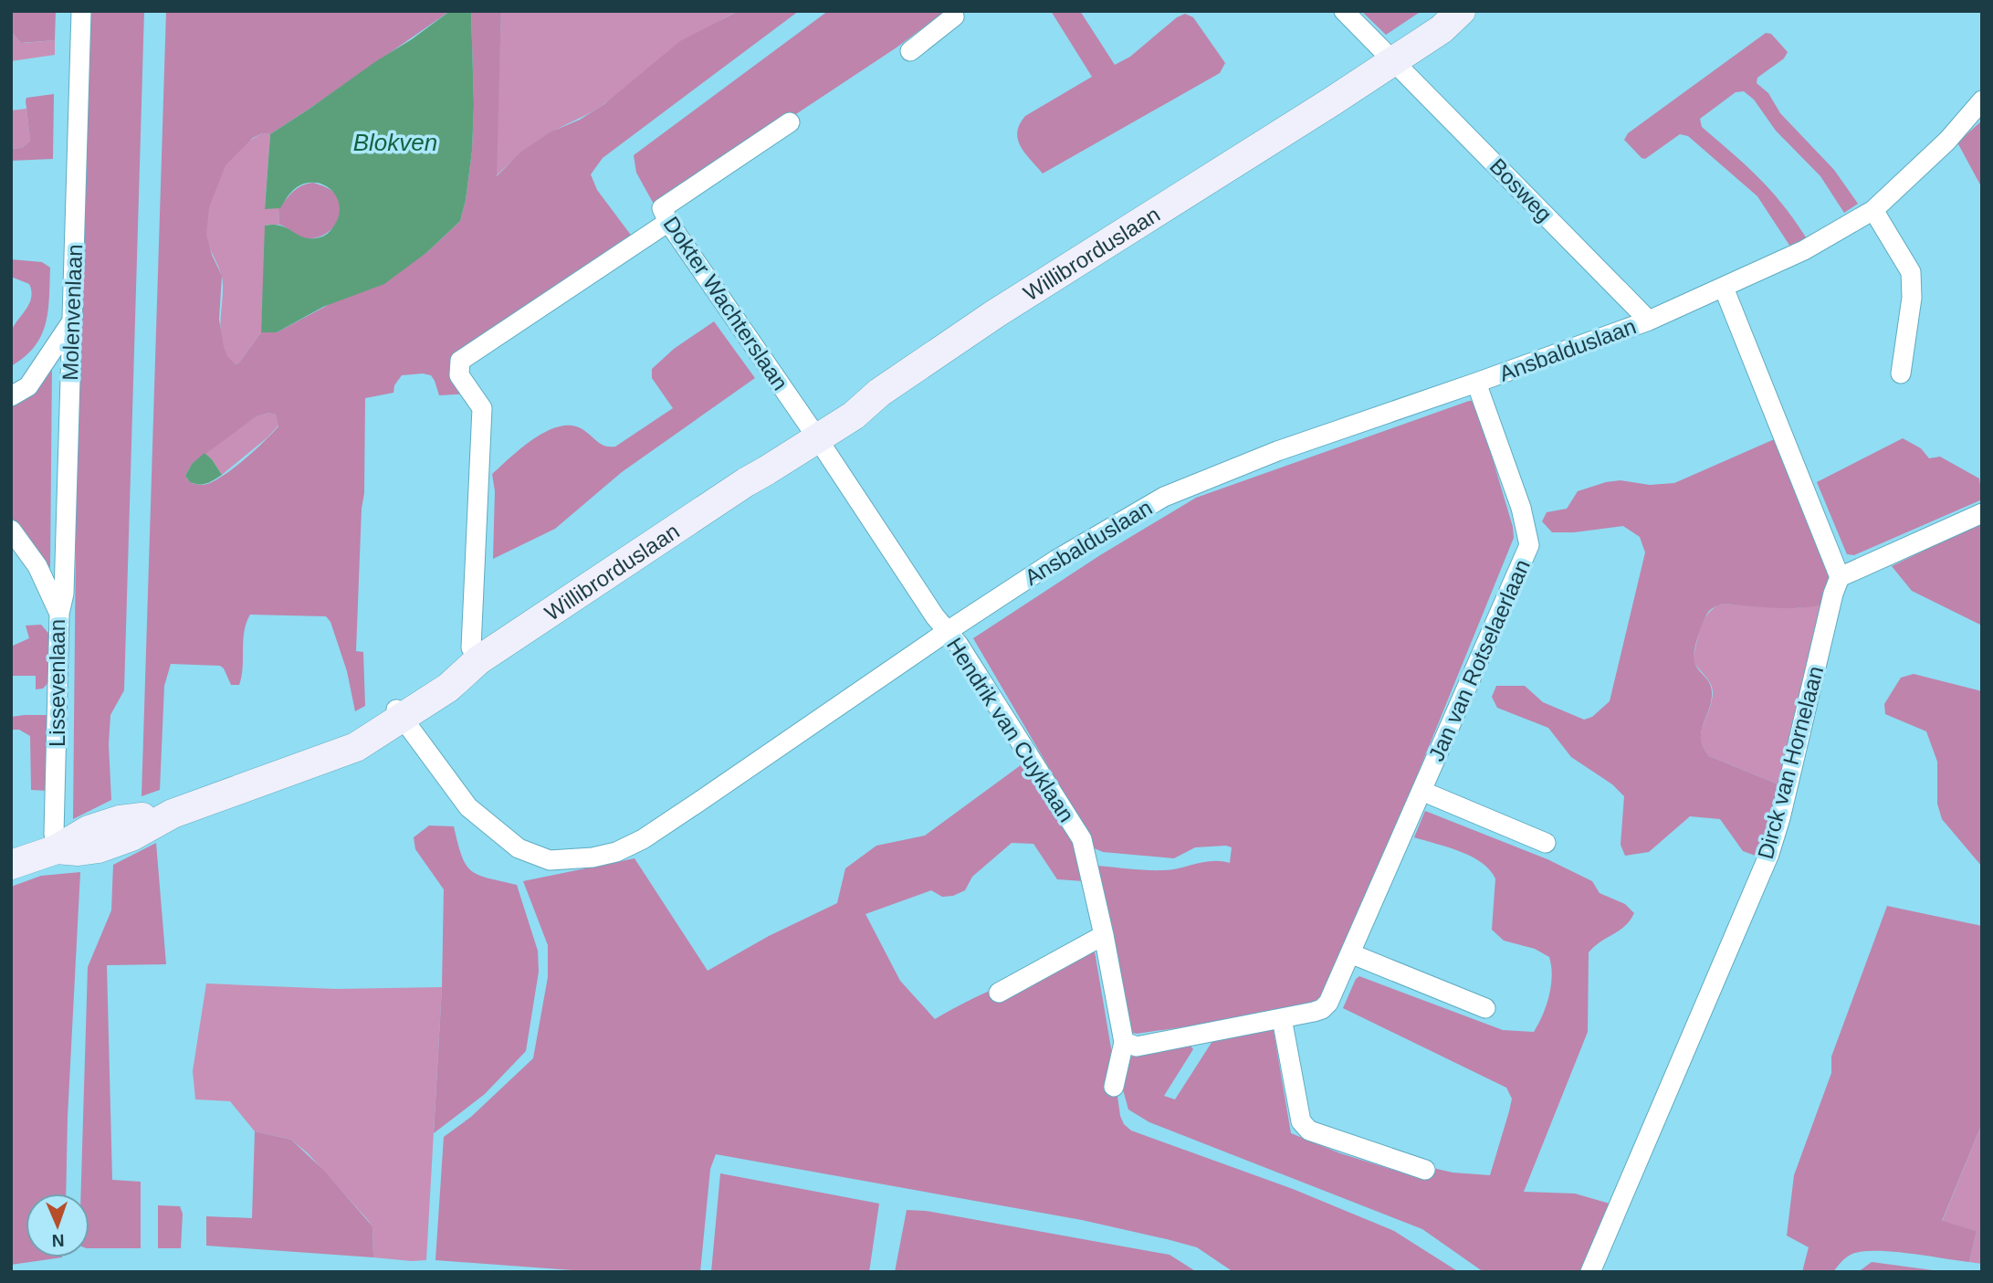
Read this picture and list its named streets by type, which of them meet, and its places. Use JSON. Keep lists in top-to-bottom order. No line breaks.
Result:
{"streets":{"main road":["Willibrorduslaan"],"street":["Bosweg","Dokter Wachterslaan","Molenvenlaan","Ansbalduslaan","Jan van Rotselaerlaan","Lissevenlaan","Hendrik van Cuyklaan","Dirck van Hornelaan"]},"crossings":[["Bosweg","Willibrorduslaan"],["Bosweg","Ansbalduslaan"],["Willibrorduslaan","Dokter Wachterslaan"],["Willibrorduslaan","Ansbalduslaan"],["Willibrorduslaan","Lissevenlaan"],["Willibrorduslaan","Hendrik van Cuyklaan"],["Dokter Wachterslaan","Hendrik van Cuyklaan"],["Molenvenlaan","Lissevenlaan"],["Ansbalduslaan","Jan van Rotselaerlaan"],["Ansbalduslaan","Hendrik van Cuyklaan"]],"water":["Blokven"],"north":"bottom"}
